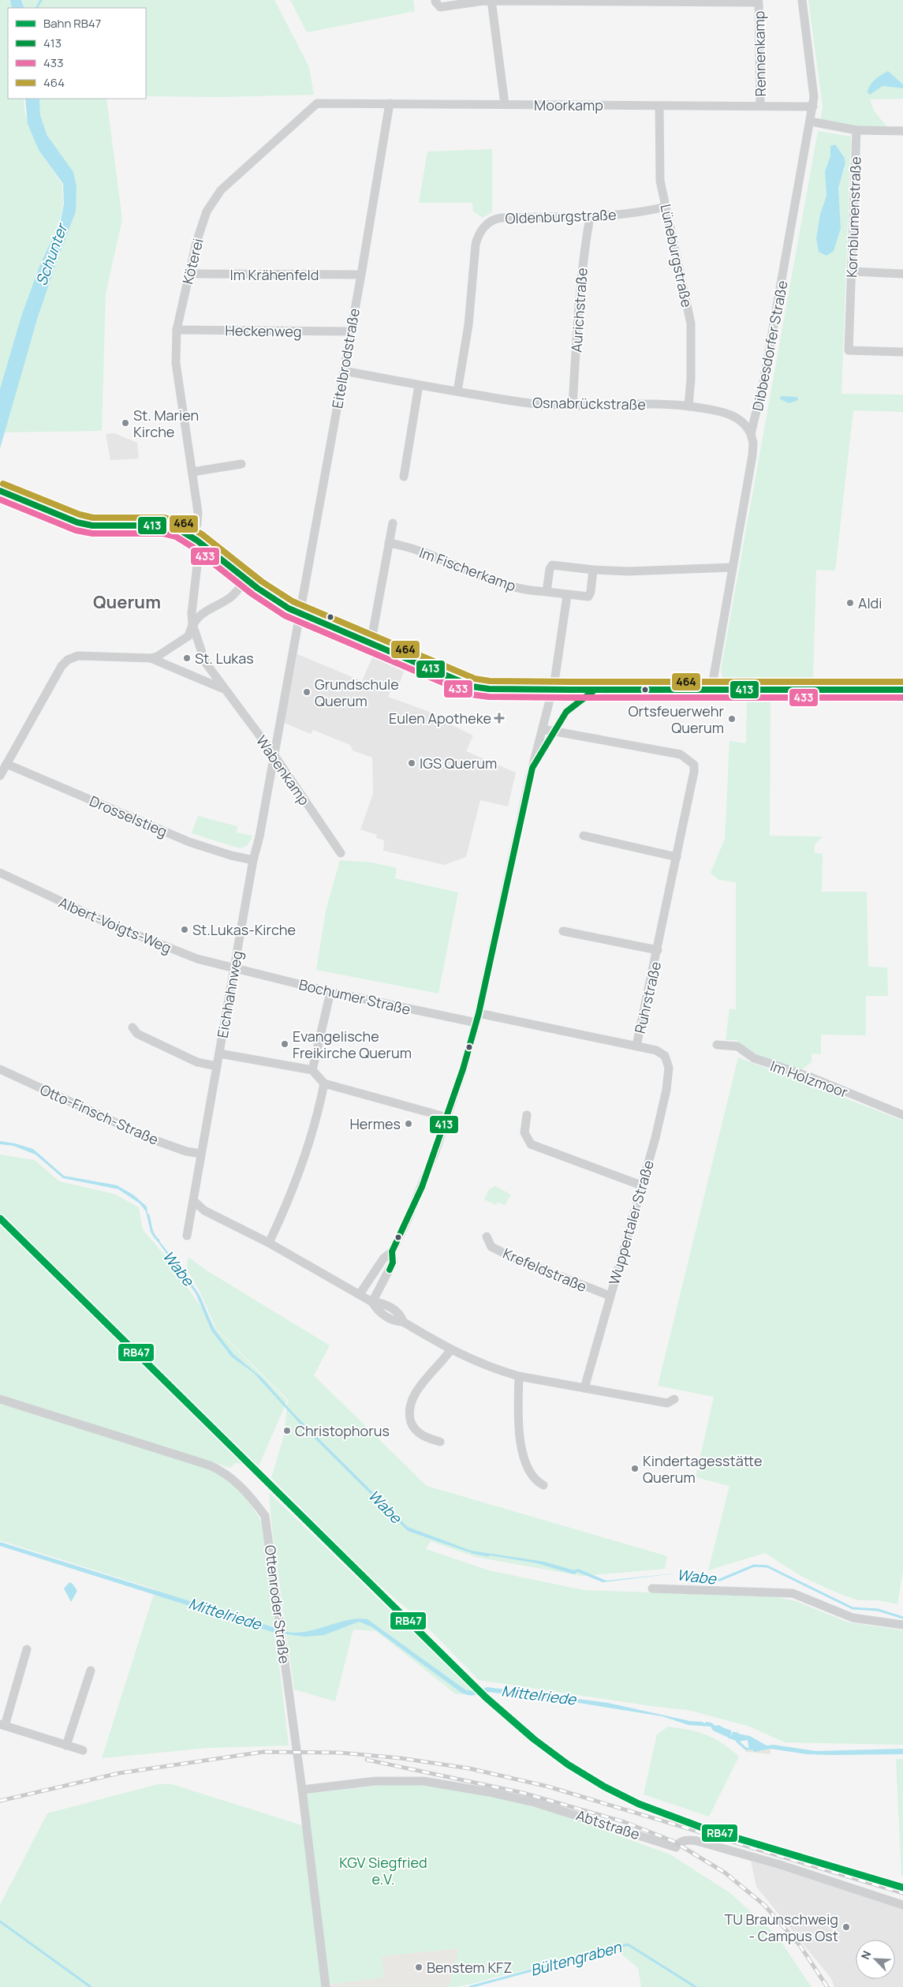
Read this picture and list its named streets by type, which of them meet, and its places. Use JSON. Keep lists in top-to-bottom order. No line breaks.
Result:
{"streets":{"street":["Rennenkamp","Moorkamp","Oldenburgstraße","Kornblumenstraße","Lüneburgstraße","Köterei","Im Krähenfeld","Aurichstraße","Heckenweg","Dibbesdorfer Straße","Eitelbrodstraße","Osnabrückstraße","Im Fischerkamp","Wabenkamp","Drosselstieg","Albert-Voigts-Weg","Eichhahnweg","Bochumer Straße","Ruhrstraße","Im Holzmoor","Otto-Finsch-Straße","Wuppertaler Straße","Krefeldstraße","Ottenroder Straße","Abtstraße"]},"crossings":[["Rennenkamp","Moorkamp"],["Moorkamp","Lüneburgstraße"],["Moorkamp","Köterei"],["Moorkamp","Dibbesdorfer Straße"],["Moorkamp","Eitelbrodstraße"],["Oldenburgstraße","Lüneburgstraße"],["Oldenburgstraße","Aurichstraße"],["Oldenburgstraße","Osnabrückstraße"],["Lüneburgstraße","Osnabrückstraße"],["Köterei","Im Krähenfeld"],["Köterei","Heckenweg"],["Im Krähenfeld","Eitelbrodstraße"],["Aurichstraße","Osnabrückstraße"],["Heckenweg","Eitelbrodstraße"],["Dibbesdorfer Straße","Osnabrückstraße"],["Eitelbrodstraße","Osnabrückstraße"],["Eitelbrodstraße","Eichhahnweg"],["Wabenkamp","Eichhahnweg"],["Drosselstieg","Eichhahnweg"],["Albert-Voigts-Weg","Eichhahnweg"],["Albert-Voigts-Weg","Bochumer Straße"],["Eichhahnweg","Bochumer Straße"],["Eichhahnweg","Otto-Finsch-Straße"],["Ruhrstraße","Wuppertaler Straße"],["Wuppertaler Straße","Krefeldstraße"],["Ottenroder Straße","Abtstraße"]],"districts":["Querum"],"water":["Schunter","Wabe","Mittelriede","Bültengraben"],"parks":["KGV Siegfried e.V."],"places":{"other":["St. Marien Kirche","Aldi","St. Lukas","Grundschule Querum","Ortsfeuerwehr Querum","IGS Querum","St.Lukas-Kirche","Evangelische Freikirche Querum","Hermes","Christophorus","Kindertagesstätte Querum","TU Braunschweig - Campus Ost","Benstem KFZ"],"health":["Eulen Apotheke"]},"lines":["transit line 464","transit line 413","transit line 433","rail line RB47"],"legend":["Bahn RB47","413","433","464"],"north":"top left"}
